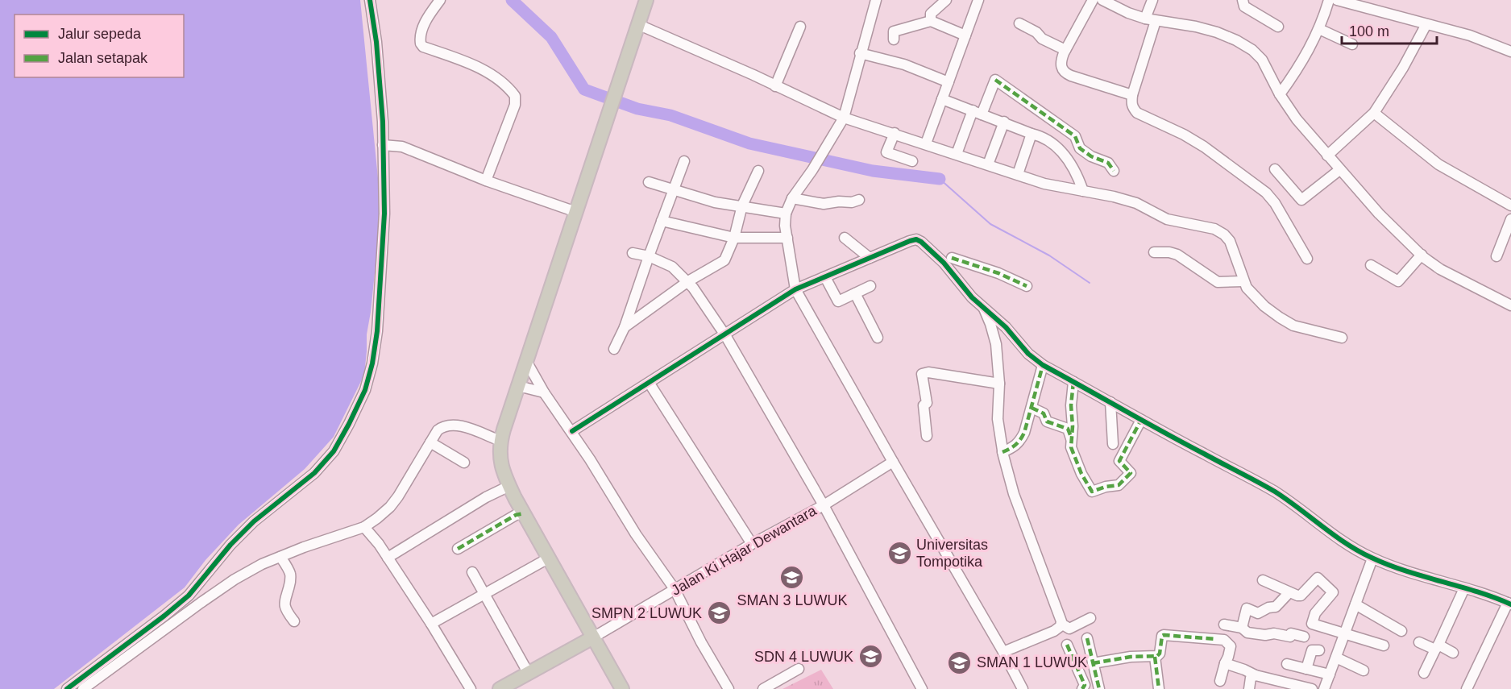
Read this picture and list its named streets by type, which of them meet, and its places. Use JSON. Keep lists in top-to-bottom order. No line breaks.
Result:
{"streets":{"street":["Jalan Ki Hajar Dewantara"]},"places":{"school or university":["Universitas Tompotika","SMAN 3 LUWUK","SMPN 2 LUWUK","SDN 4 LUWUK","SMAN 1 LUWUK"]},"legend":["Jalur sepeda","Jalan setapak"],"scale_bar":"100 m"}
